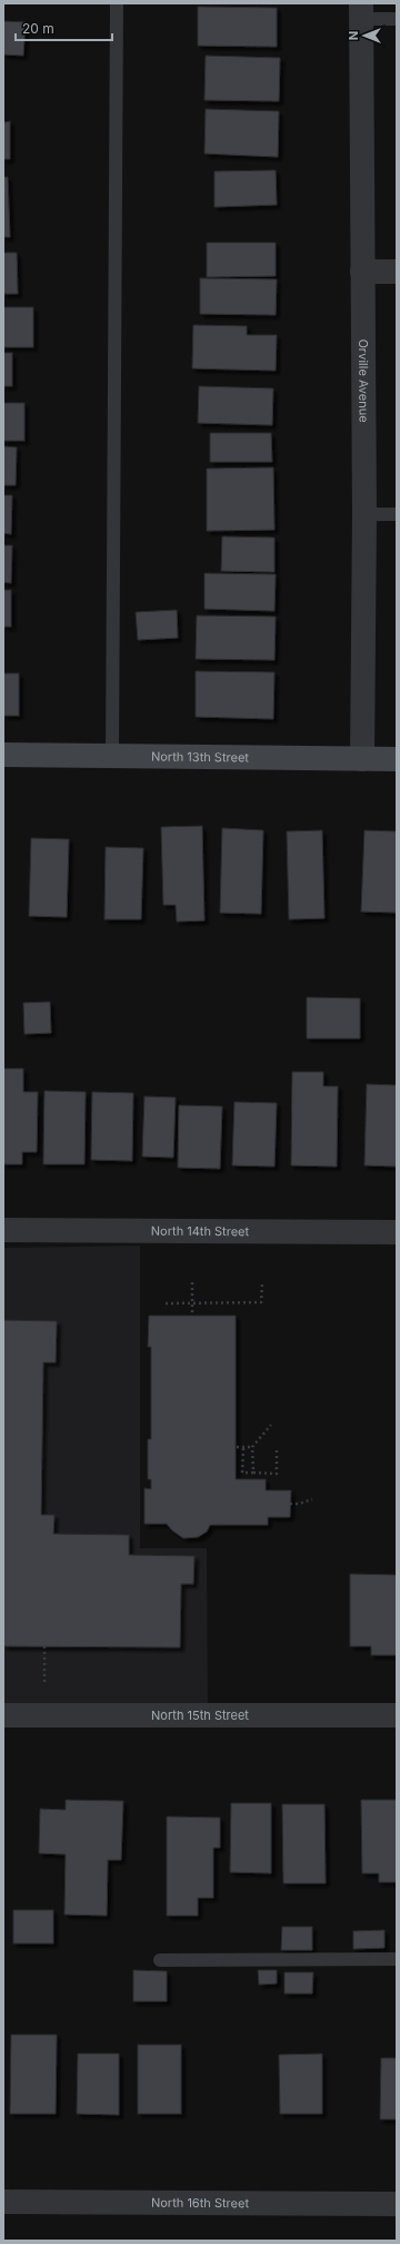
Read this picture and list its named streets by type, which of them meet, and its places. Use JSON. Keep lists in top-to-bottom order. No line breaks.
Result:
{"streets":{"street":["Orville Avenue","North 13th Street","North 14th Street","North 15th Street","North 16th Street"]},"crossings":[["Orville Avenue","North 13th Street"]],"scale_bar":"20 m","north":"left"}
